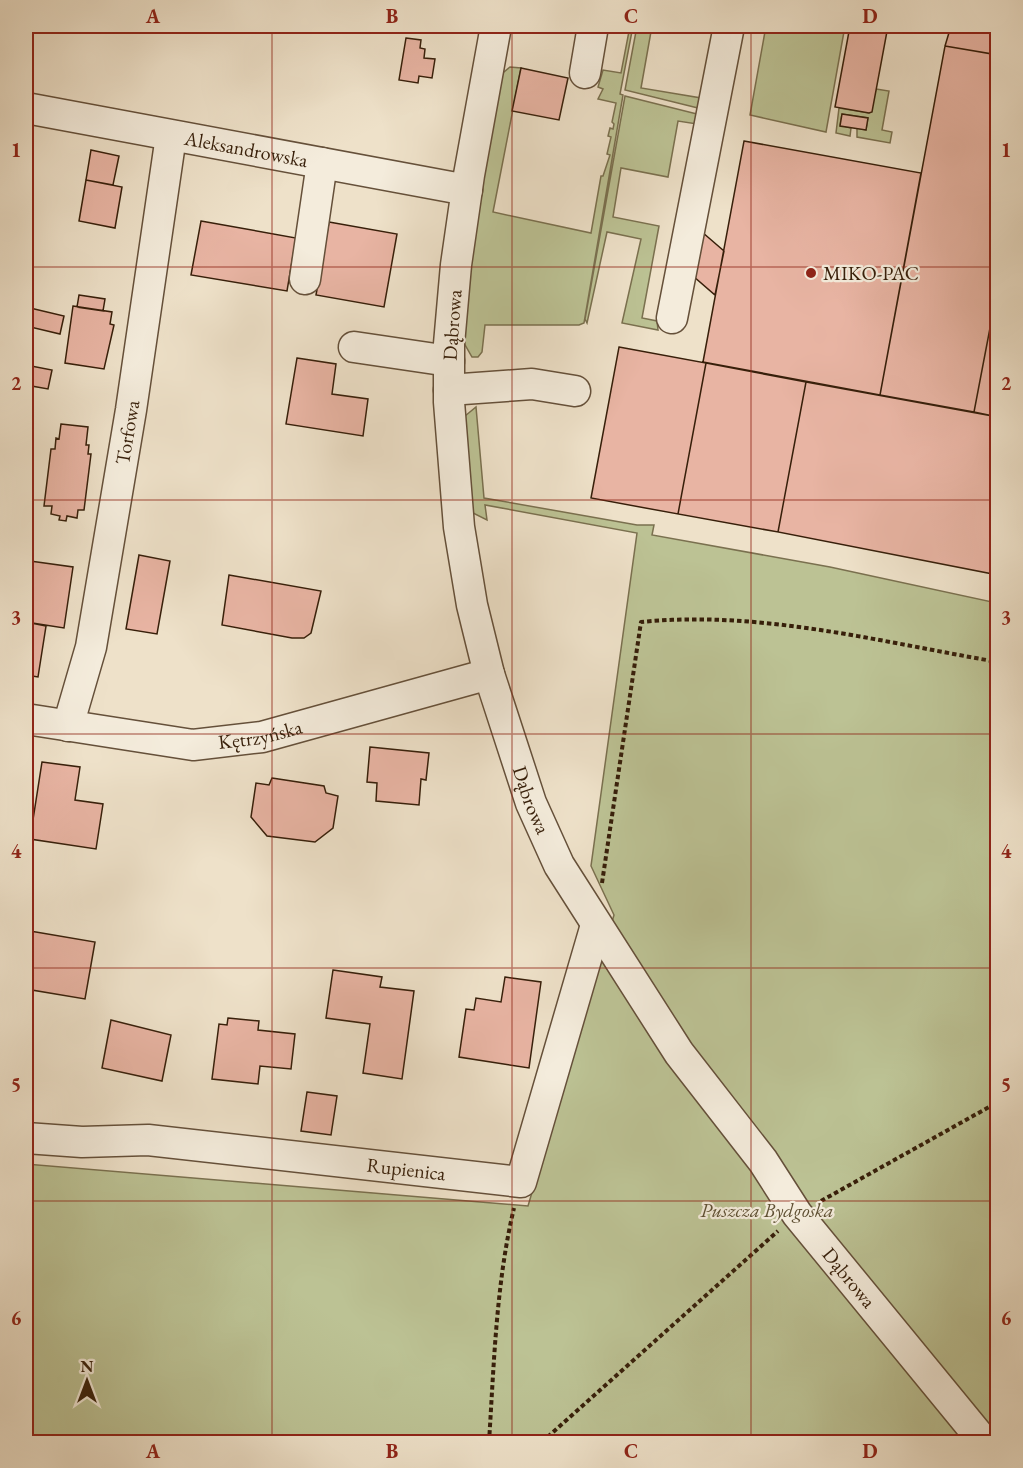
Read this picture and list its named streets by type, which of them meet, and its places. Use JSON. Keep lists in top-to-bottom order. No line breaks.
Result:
{"streets":{"street":["Aleksandrowska","Dąbrowa","Torfowa","Kętrzyńska","Rupienica"]},"crossings":[["Aleksandrowska","Dąbrowa"],["Aleksandrowska","Torfowa"],["Dąbrowa","Kętrzyńska"],["Torfowa","Kętrzyńska"]],"parks":["Puszcza Bydgoska"],"places":["MIKO-PAC"],"north":"top","grid":{"columns":["A","B","C","D"],"rows":["1","2","3","4","5","6"]}}
